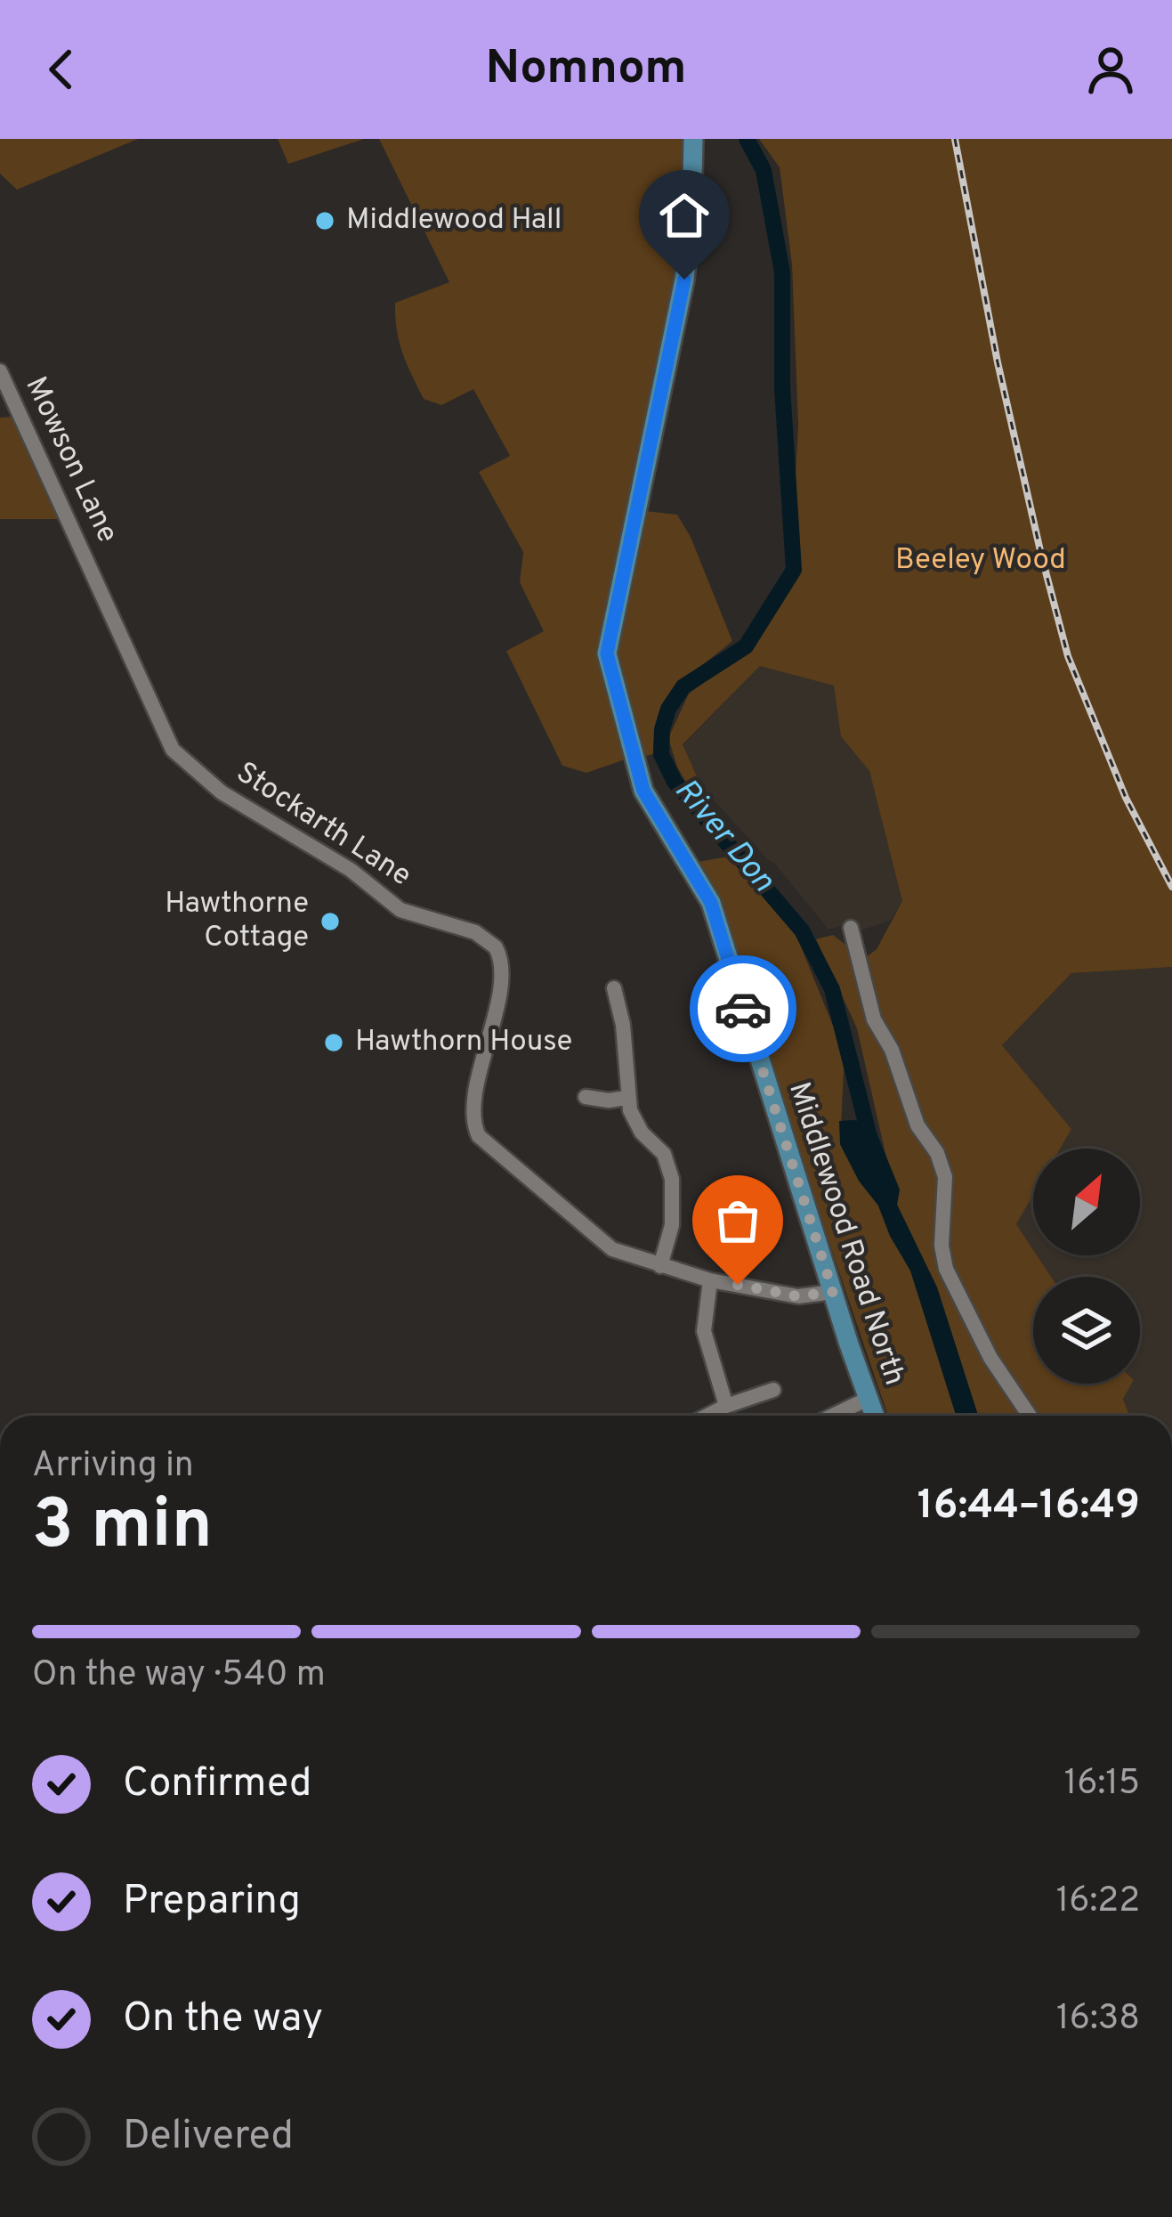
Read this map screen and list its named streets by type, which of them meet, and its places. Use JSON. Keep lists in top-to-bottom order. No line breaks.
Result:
{"streets":{"main road":["Middlewood Road North"],"street":["Mowson Lane","Stockarth Lane"]},"crossings":[["Mowson Lane","Stockarth Lane"],["Stockarth Lane","Middlewood Road North"]],"water":["River Don"],"parks":["Beeley Wood"],"places":["Middlewood Hall","Hawthorne Cottage","Hawthorn House"],"north":"top right","page":{"header":"Nomnom","heading":["3 min","Arriving in","16:44–16:49"],"bar":"On the way · 540 m","list":[["Confirmed","16:15"],["Preparing","16:22"],["On the way","16:38"],"Delivered"]}}
